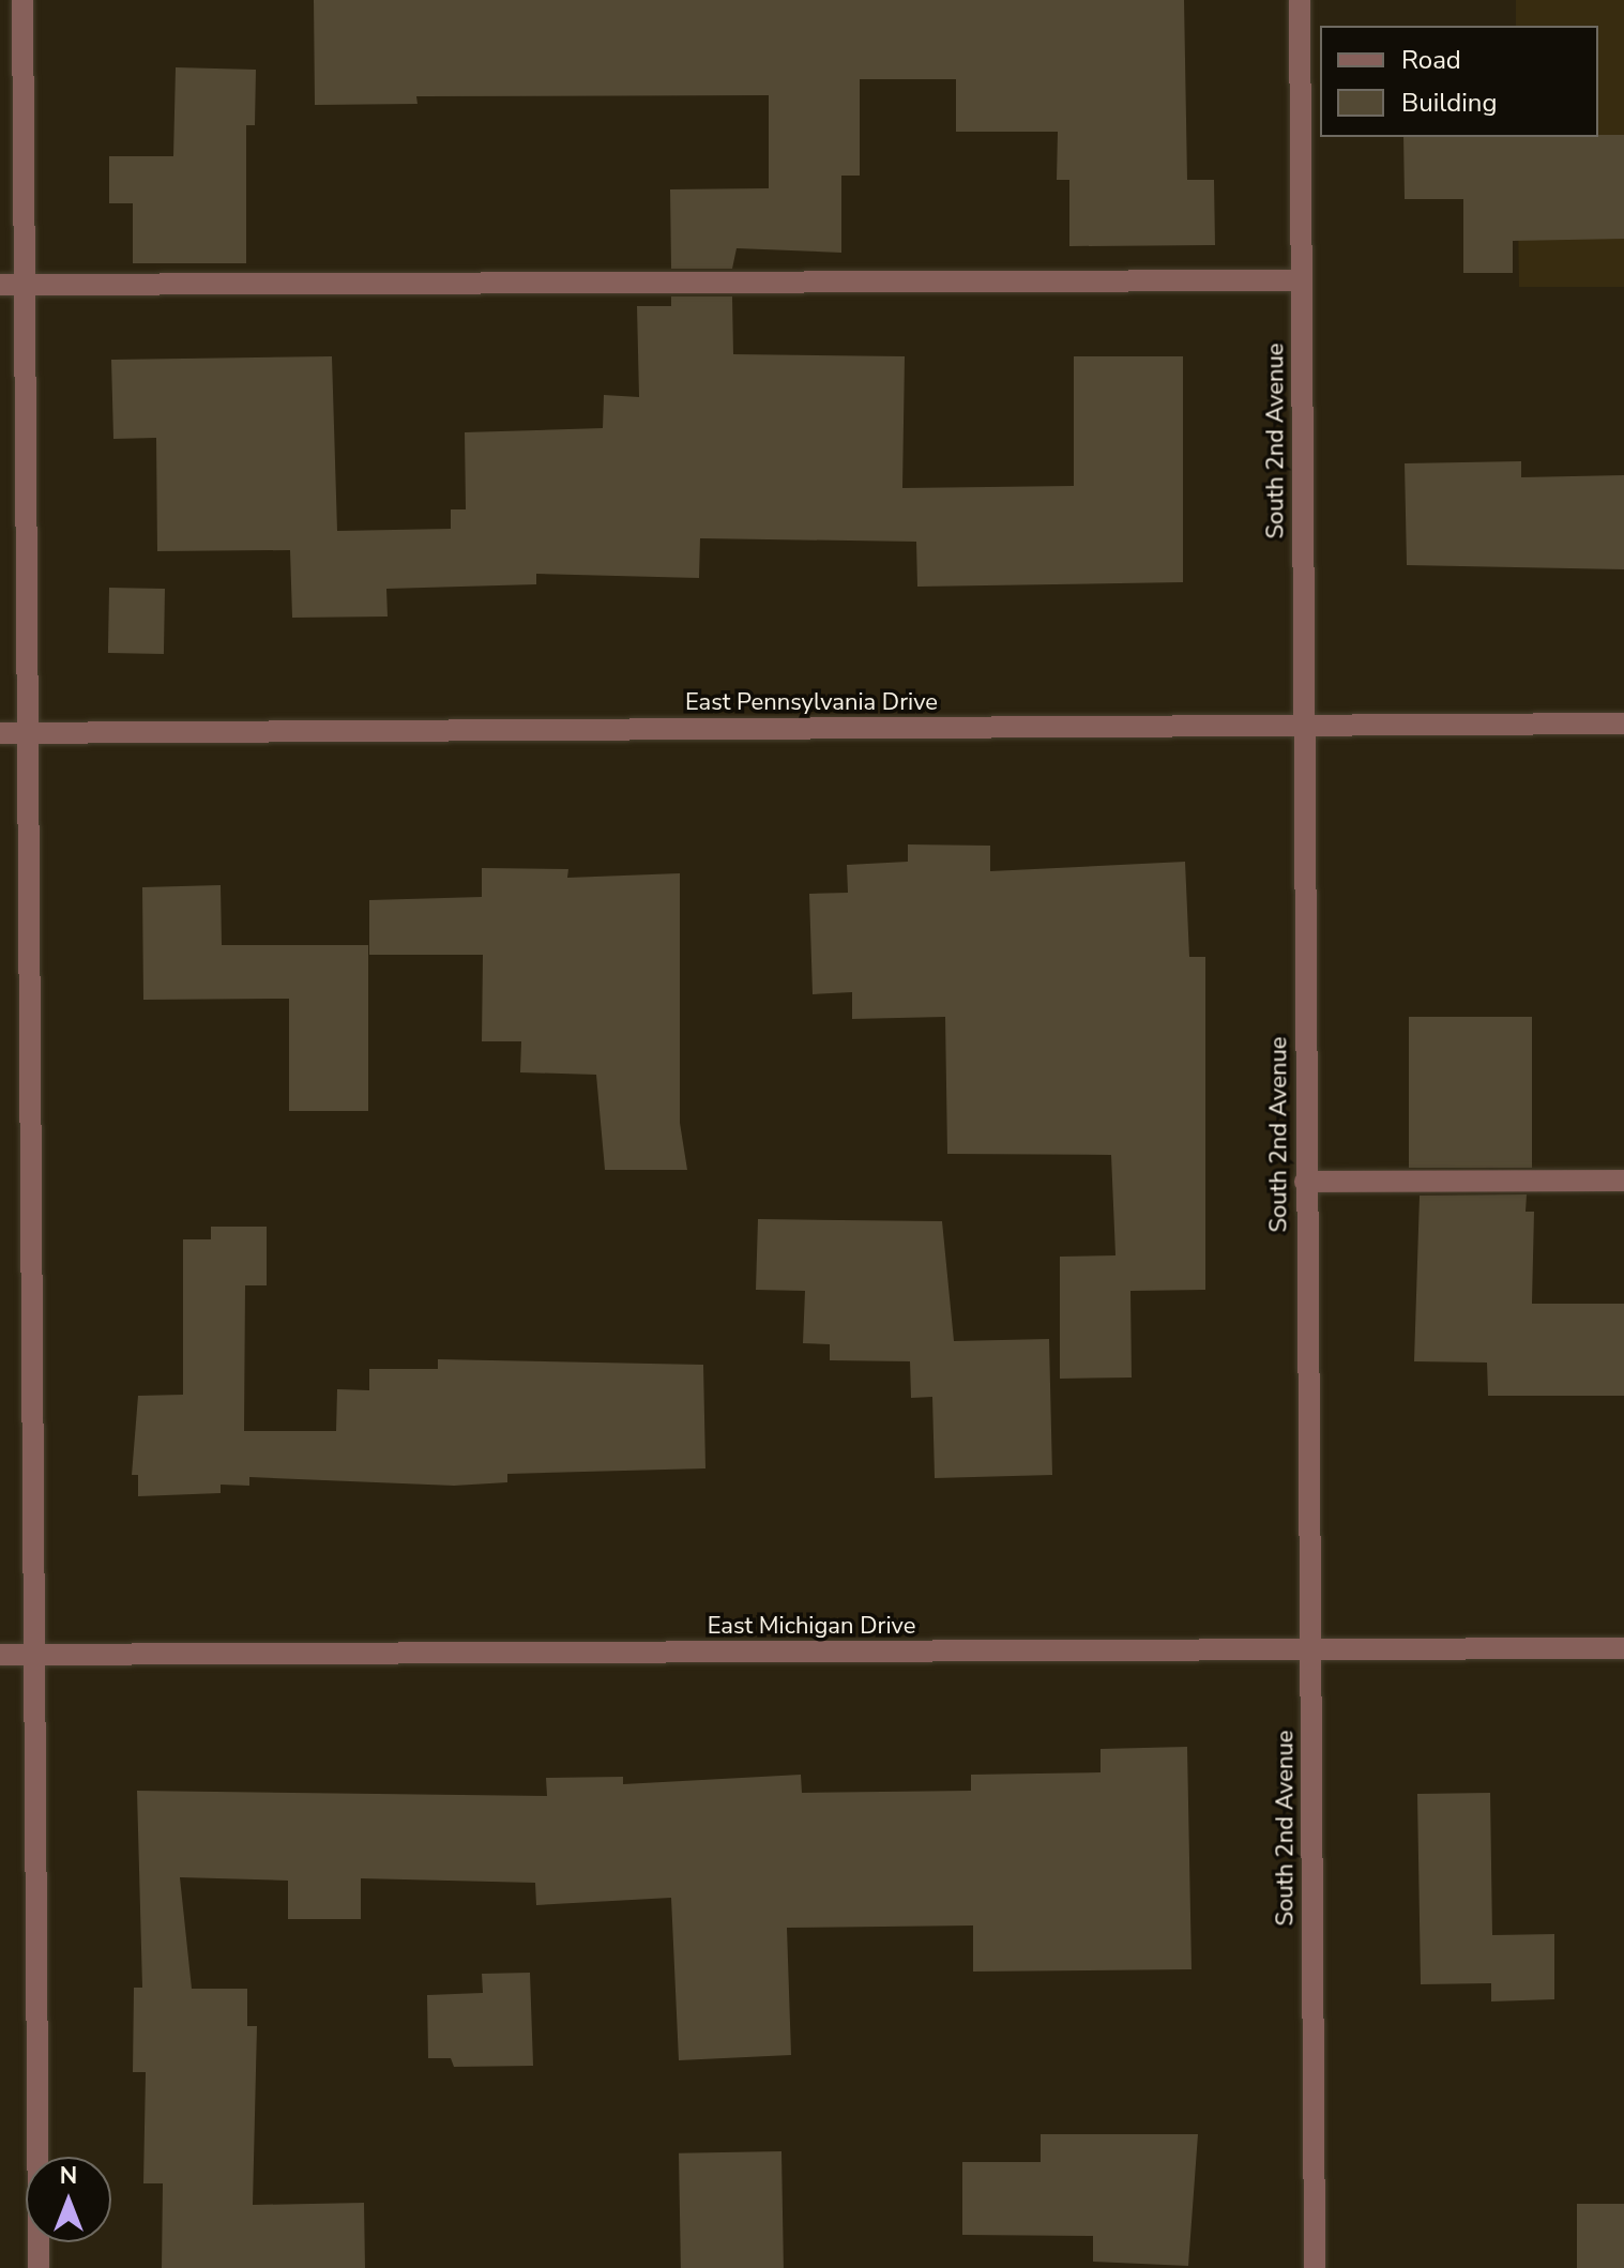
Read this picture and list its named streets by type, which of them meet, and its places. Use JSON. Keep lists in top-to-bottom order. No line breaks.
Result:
{"streets":{"street":["South 2nd Avenue","East Pennsylvania Drive","East Michigan Drive"]},"crossings":[["South 2nd Avenue","East Pennsylvania Drive"],["South 2nd Avenue","East Michigan Drive"]],"legend":["Road","Building"],"north":"top"}
